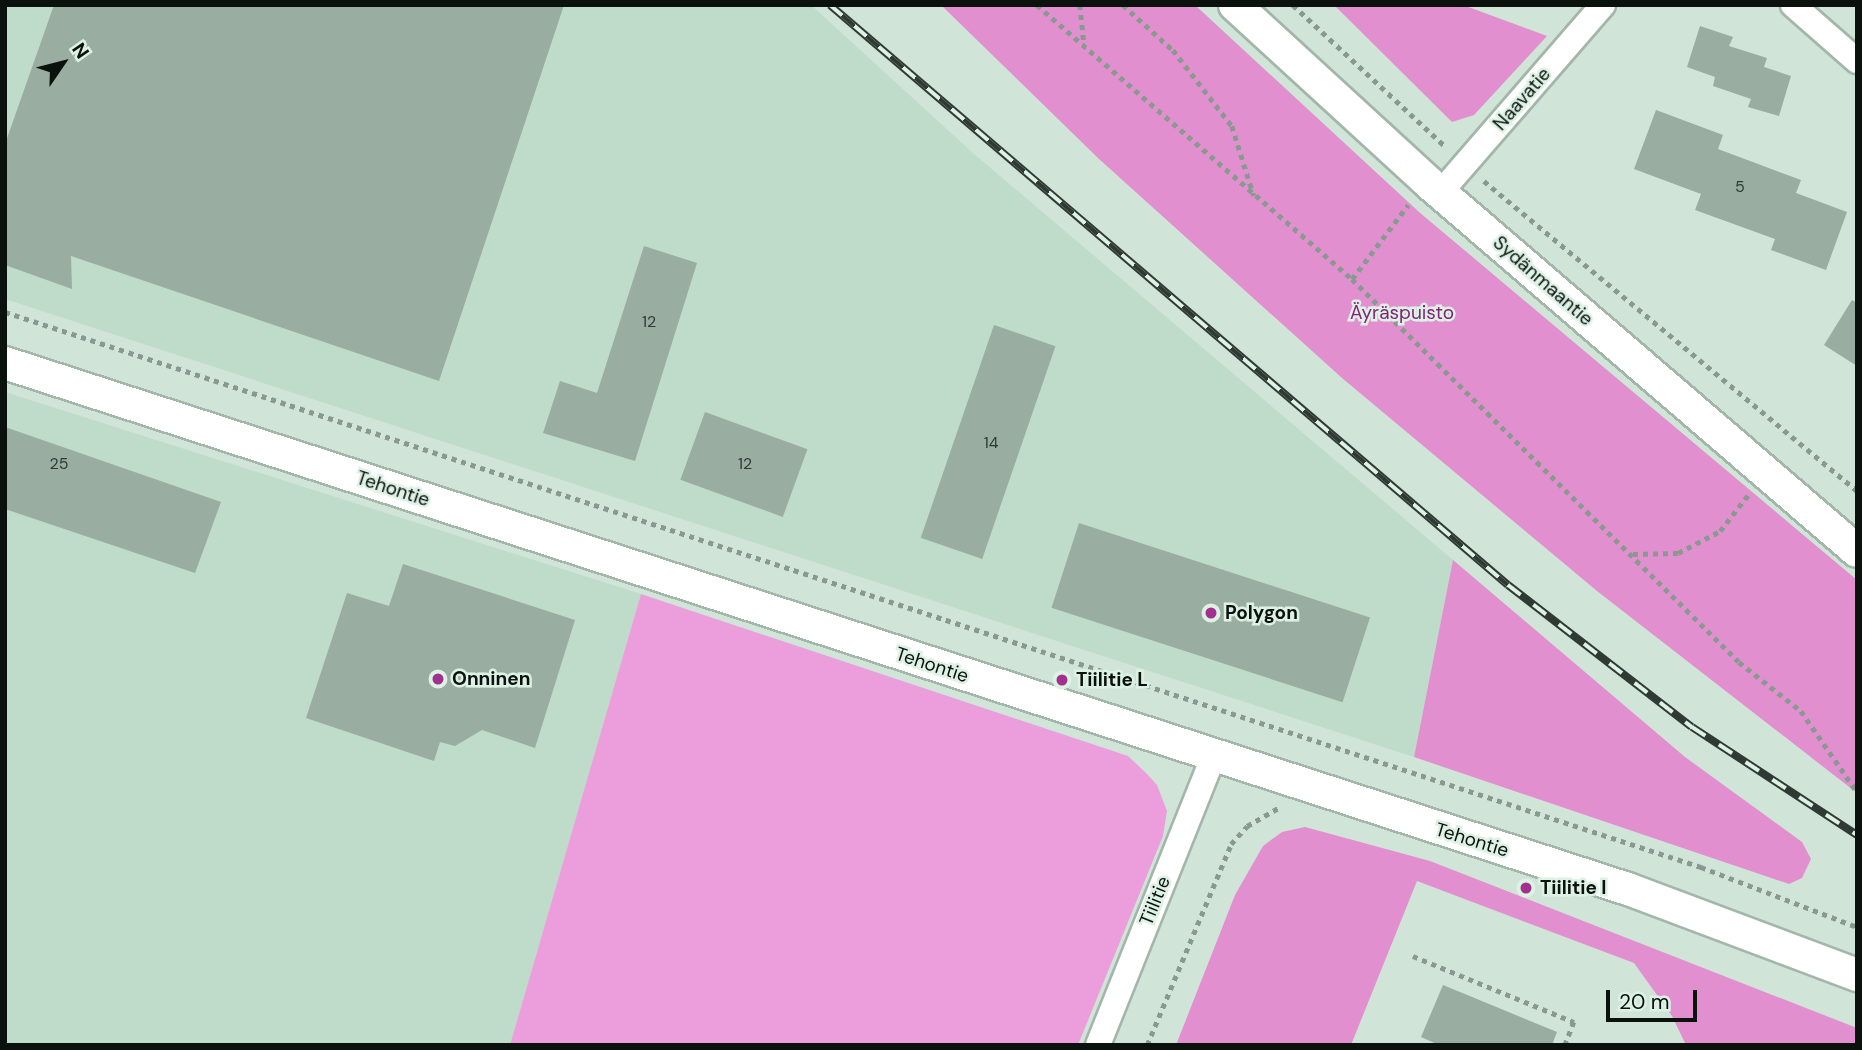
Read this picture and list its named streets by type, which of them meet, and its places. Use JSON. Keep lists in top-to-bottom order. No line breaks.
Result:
{"streets":{"street":["Naavatie","Sydänmaantie","Tehontie","Tiilitie"]},"crossings":[["Naavatie","Sydänmaantie"],["Tehontie","Tiilitie"]],"parks":["Äyräspuisto"],"places":["Polygon","Onninen","Tiilitie L","Tiilitie I"],"house_numbers":["5","12","14","25","12"],"scale_bar":"20 m","north":"top right"}
